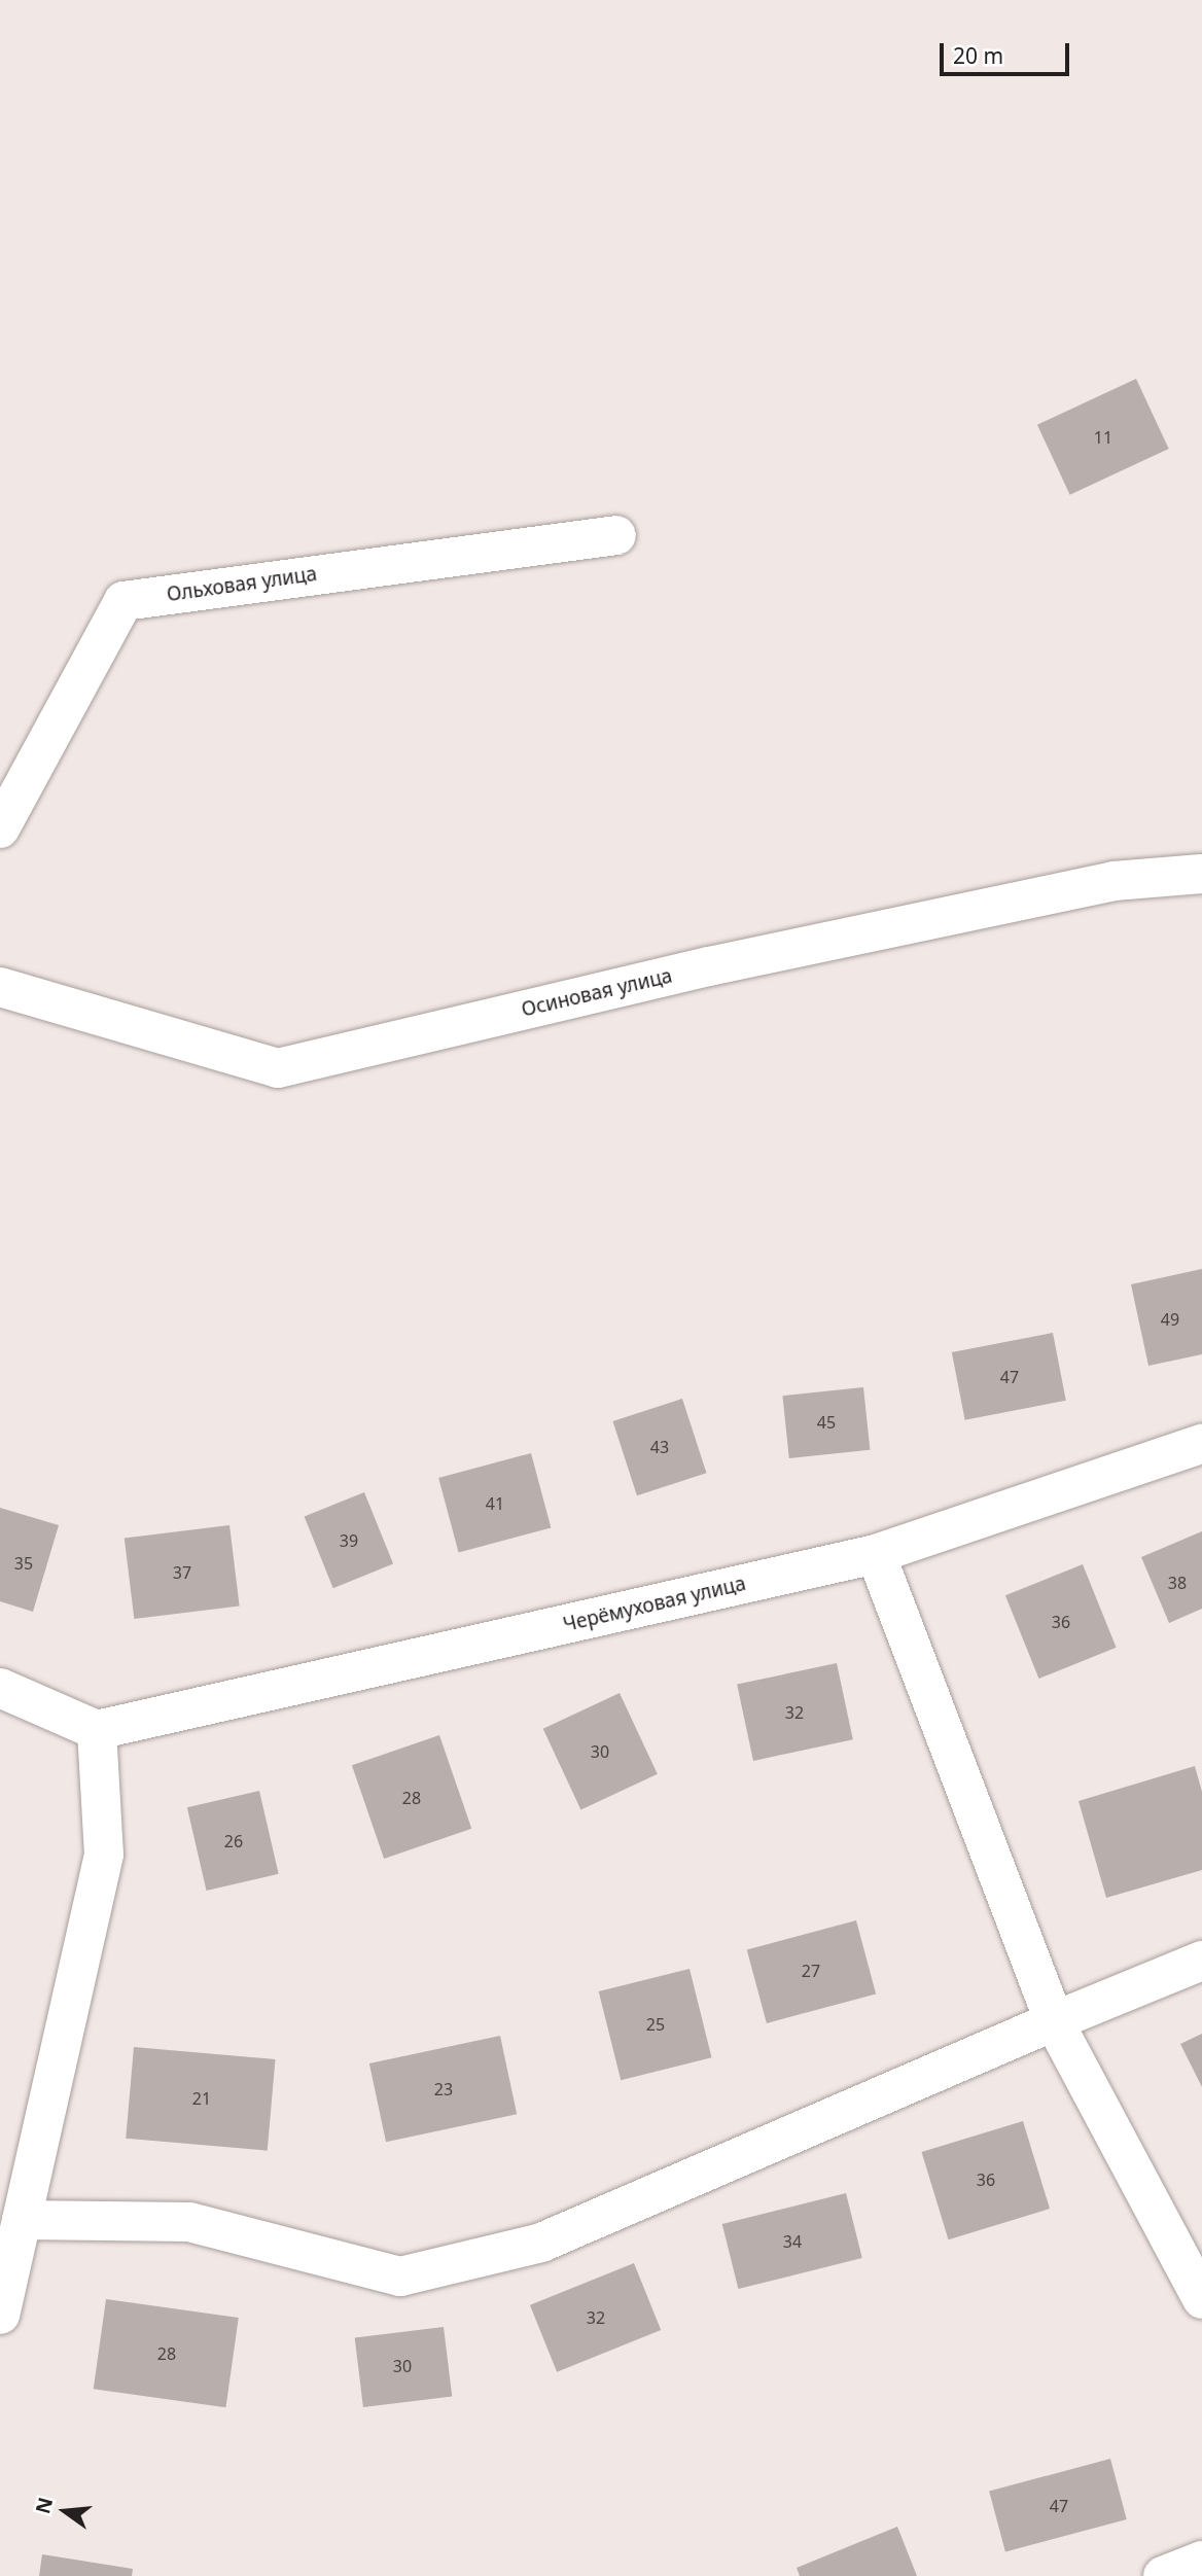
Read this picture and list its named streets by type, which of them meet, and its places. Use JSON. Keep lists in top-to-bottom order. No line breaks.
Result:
{"streets":{"street":["Ольховая улица","Осиновая улица","Черёмуховая улица"]},"house_numbers":["11","49","47","45","43","41","39","35","37","38","36","32","30","28","26","27","25","23","21","36","34","32","28","30","47"],"scale_bar":"20 m","north":"left"}
